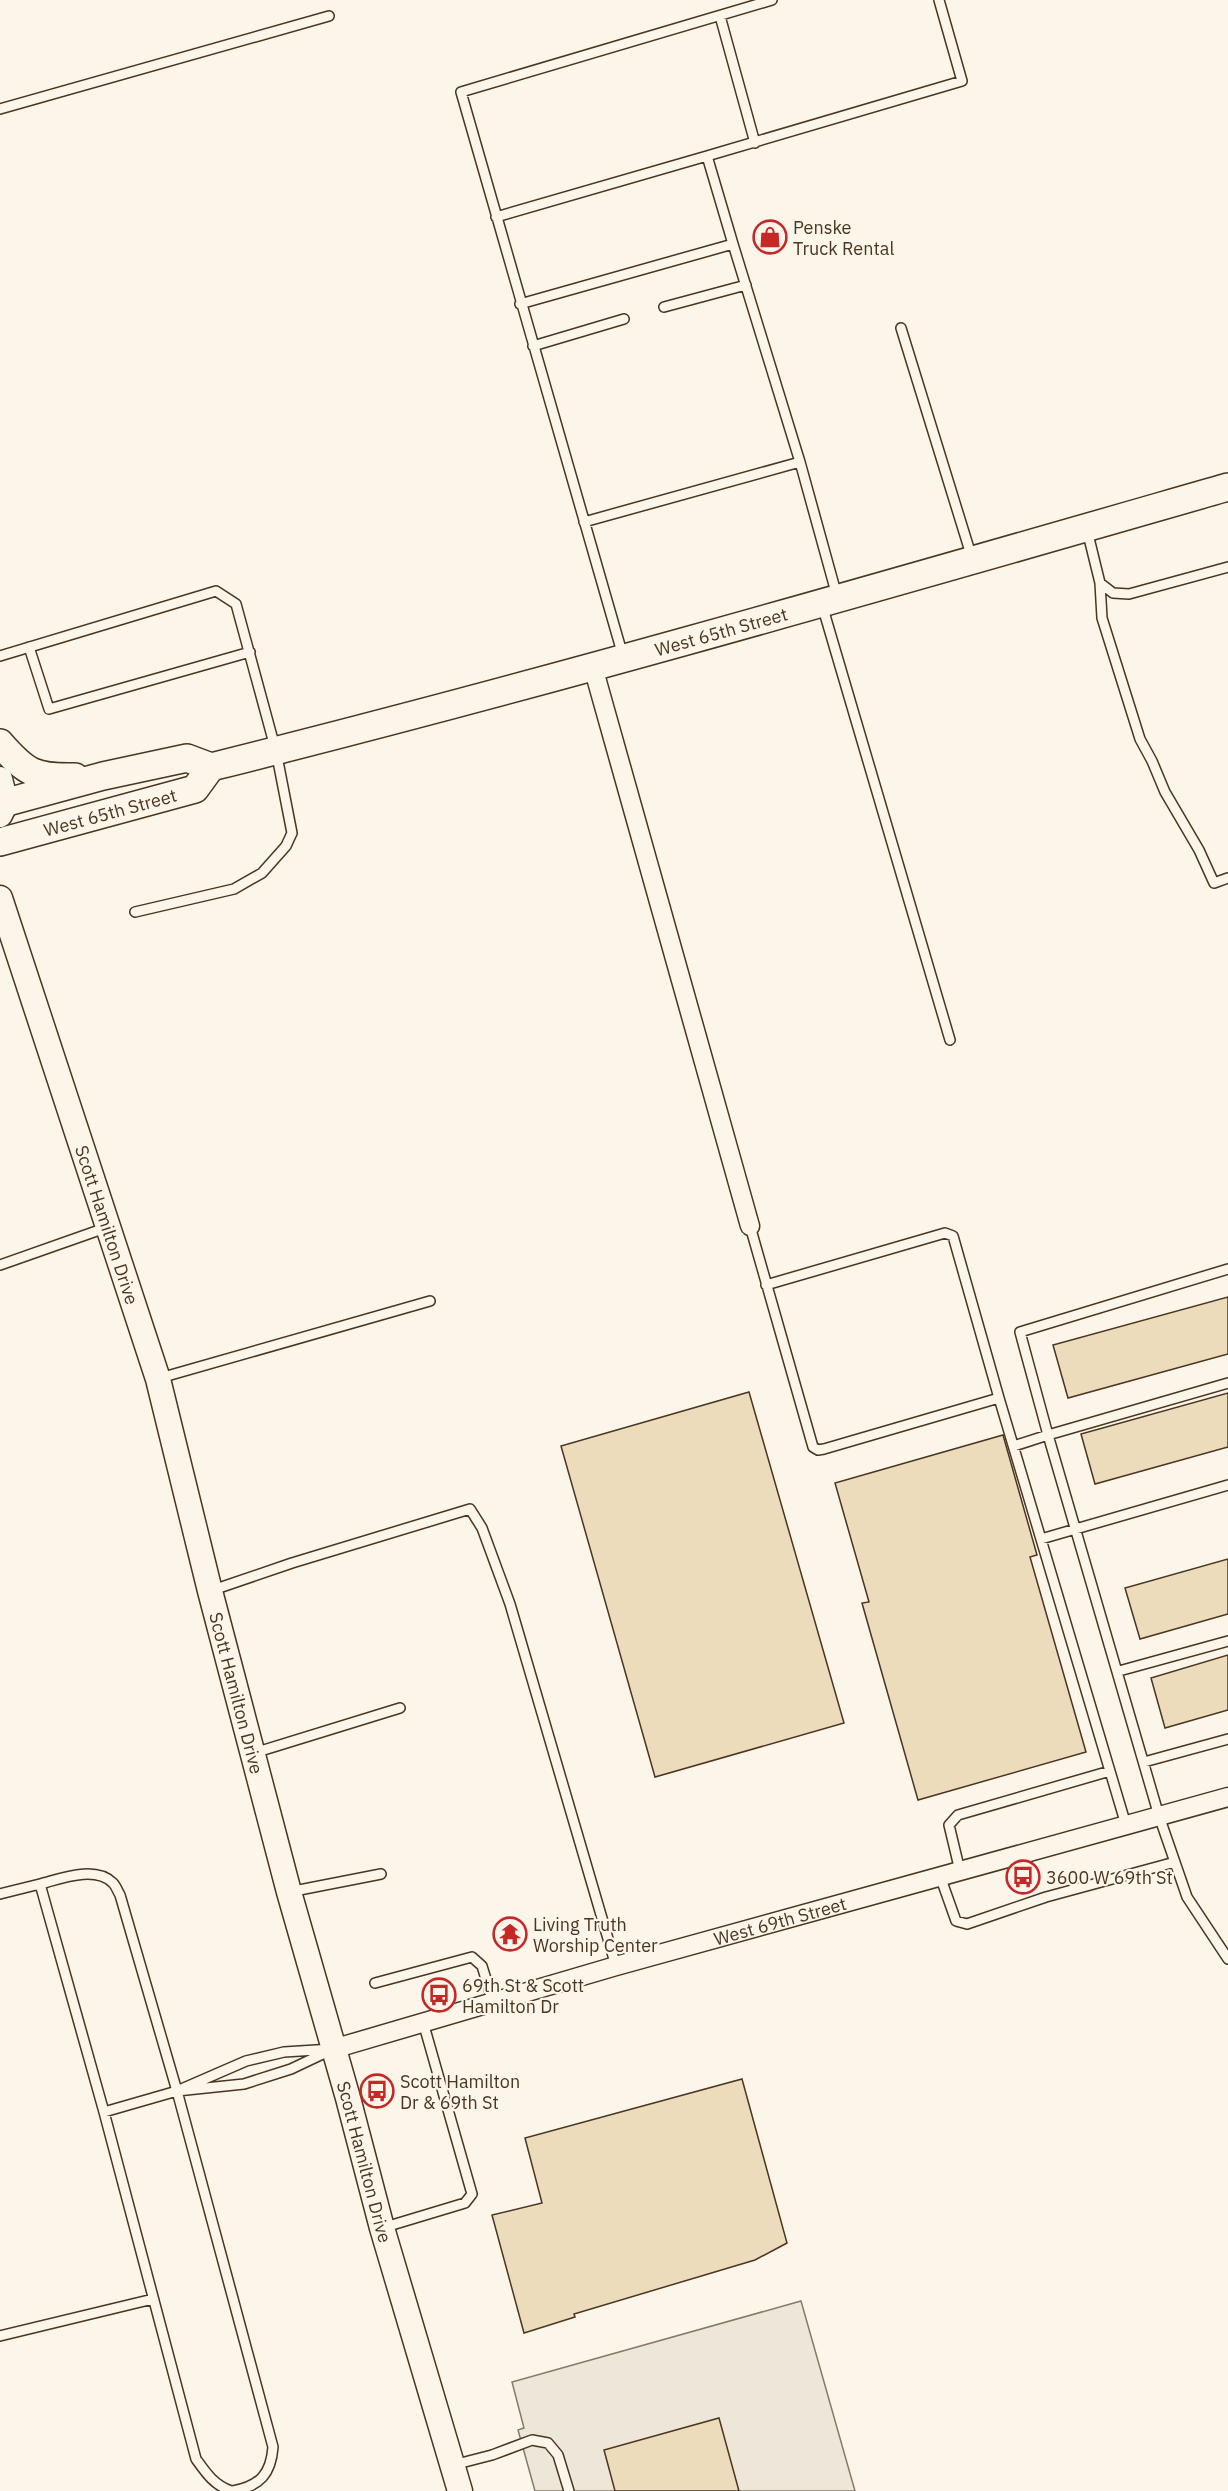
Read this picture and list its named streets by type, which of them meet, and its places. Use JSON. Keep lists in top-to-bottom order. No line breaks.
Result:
{"streets":{"main road":["West 65th Street"],"street":["Scott Hamilton Drive","West 69th Street"]},"crossings":[["Scott Hamilton Drive","West 69th Street"]],"places":{"shop":["Penske Truck Rental"],"bus stop":["3600 W 69th St","69th St & Scott Hamilton Dr","Scott Hamilton Dr & 69th St"],"temple":["Living Truth Worship Center"]}}
